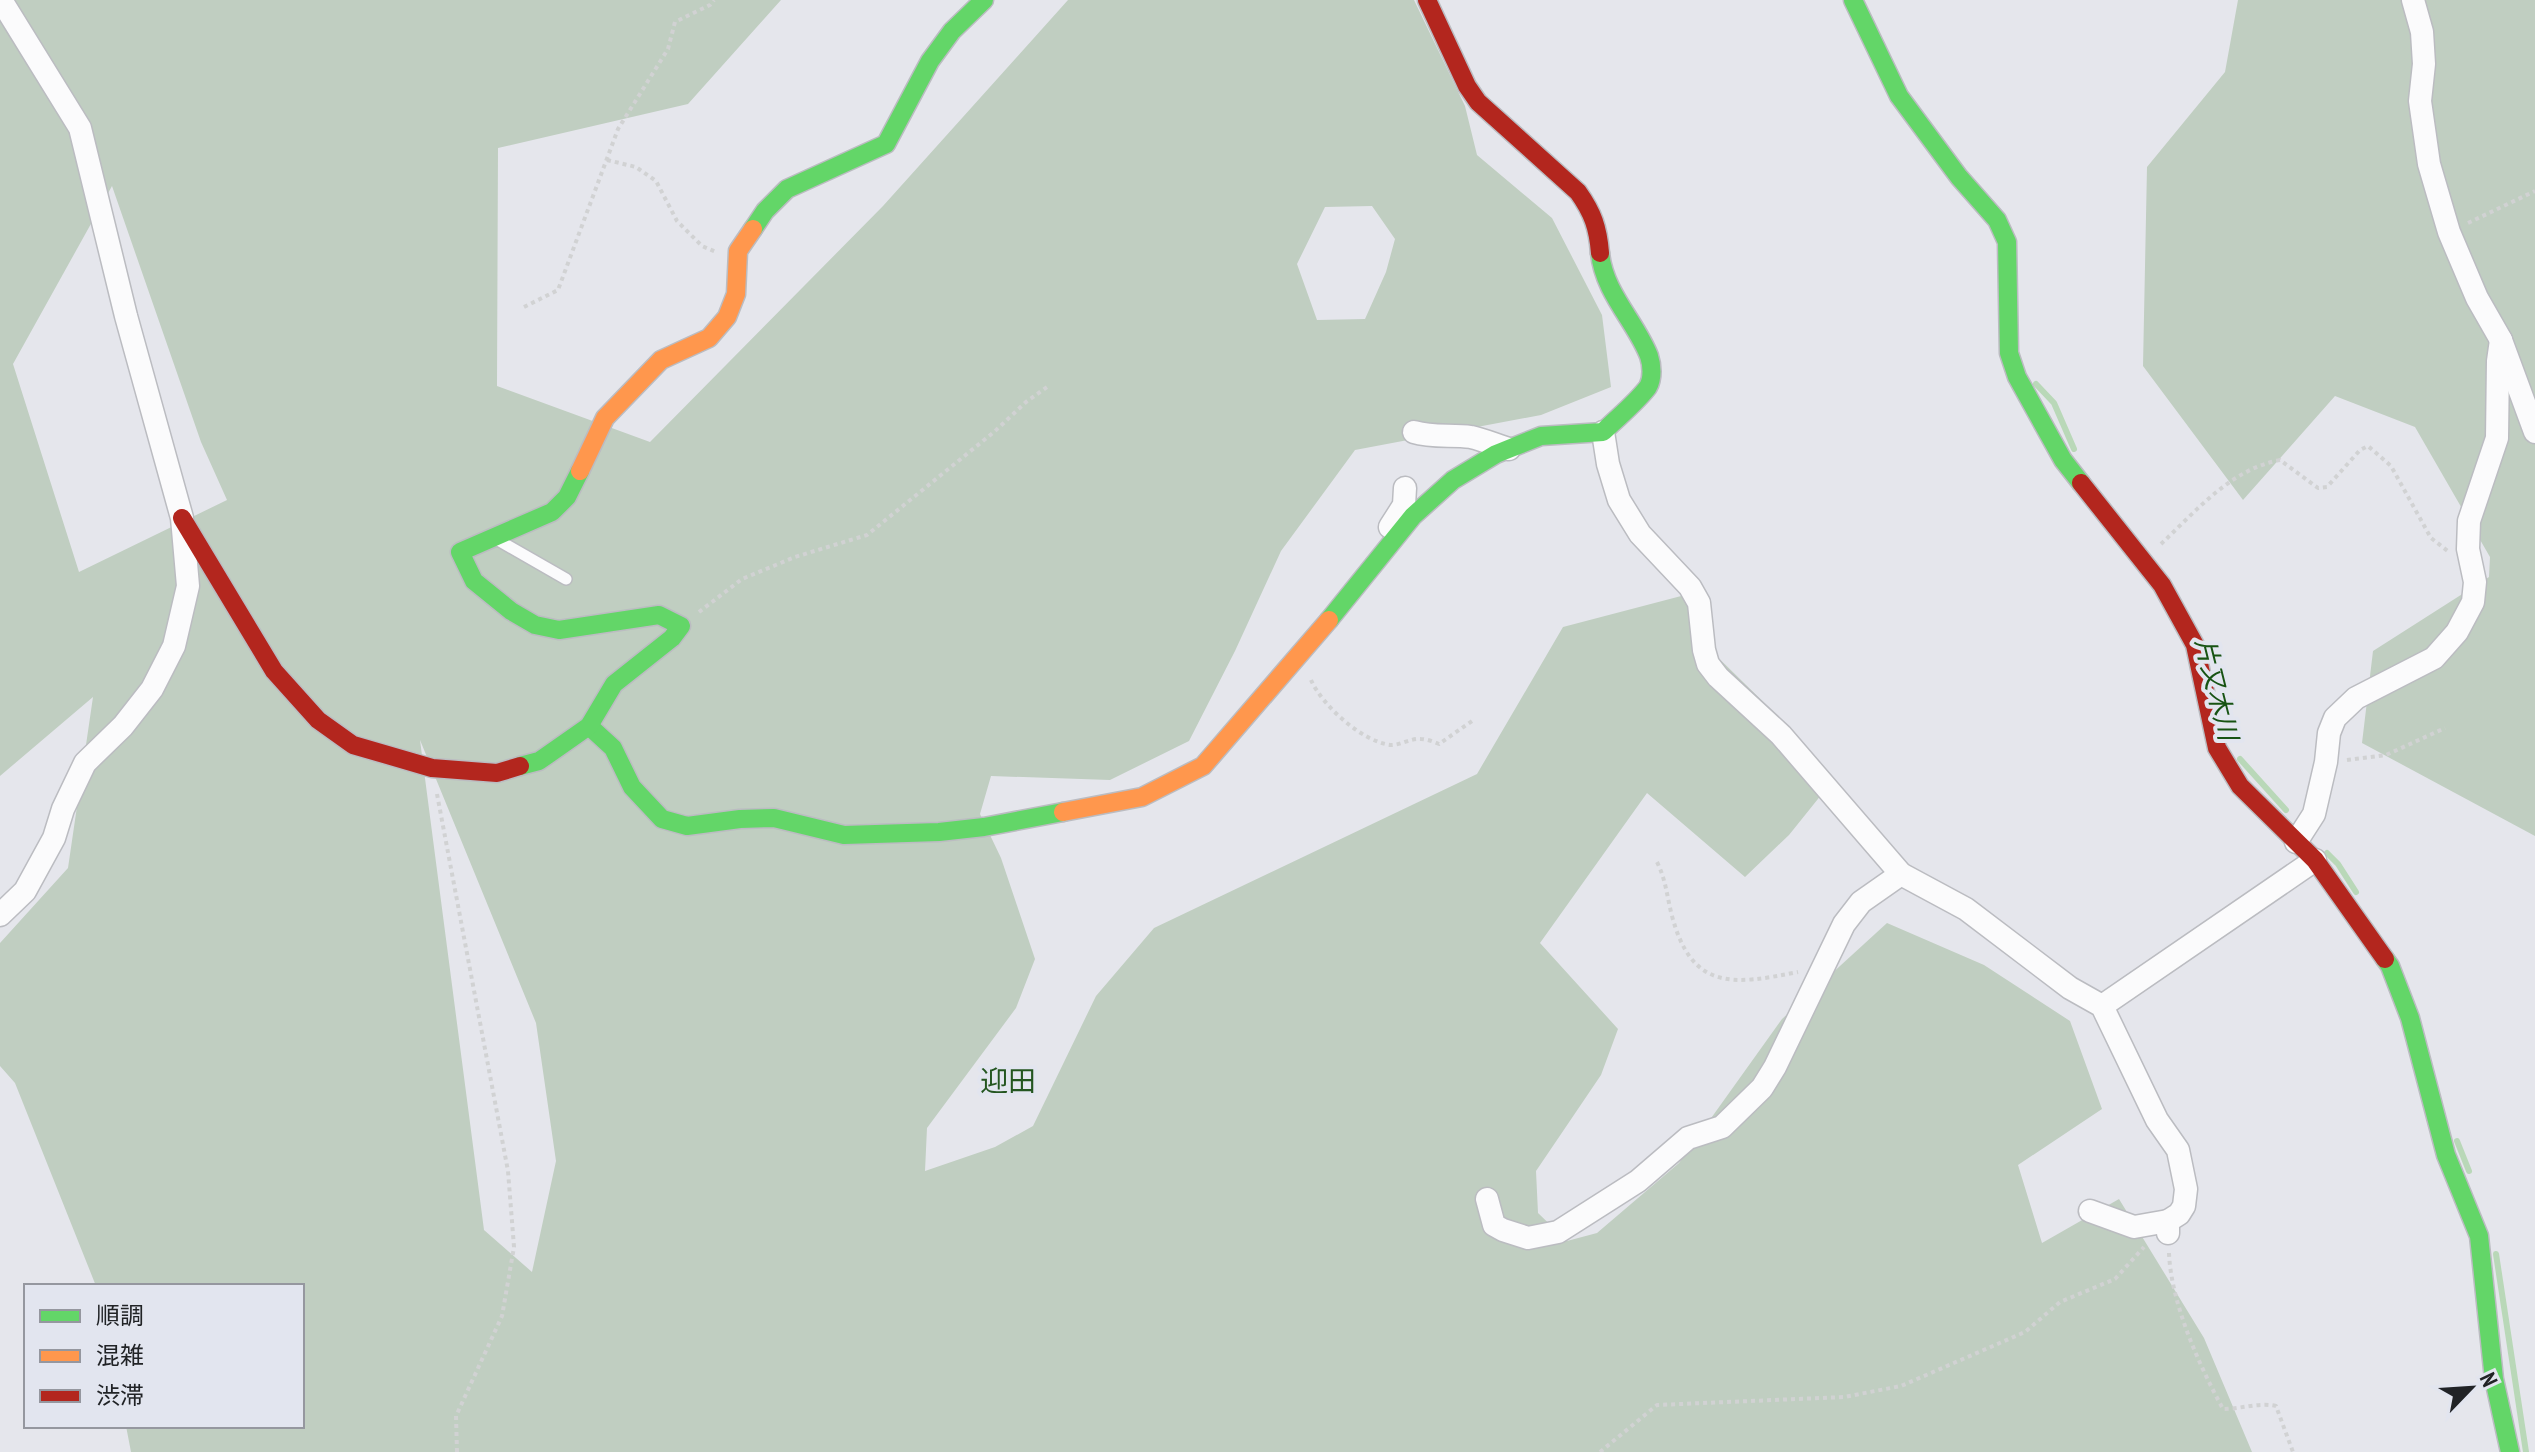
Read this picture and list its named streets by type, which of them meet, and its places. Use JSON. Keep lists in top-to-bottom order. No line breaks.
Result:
{"districts":["迎田"],"water":["片又木川"],"legend":["順調","混雑","渋滞"],"north":"top right"}
